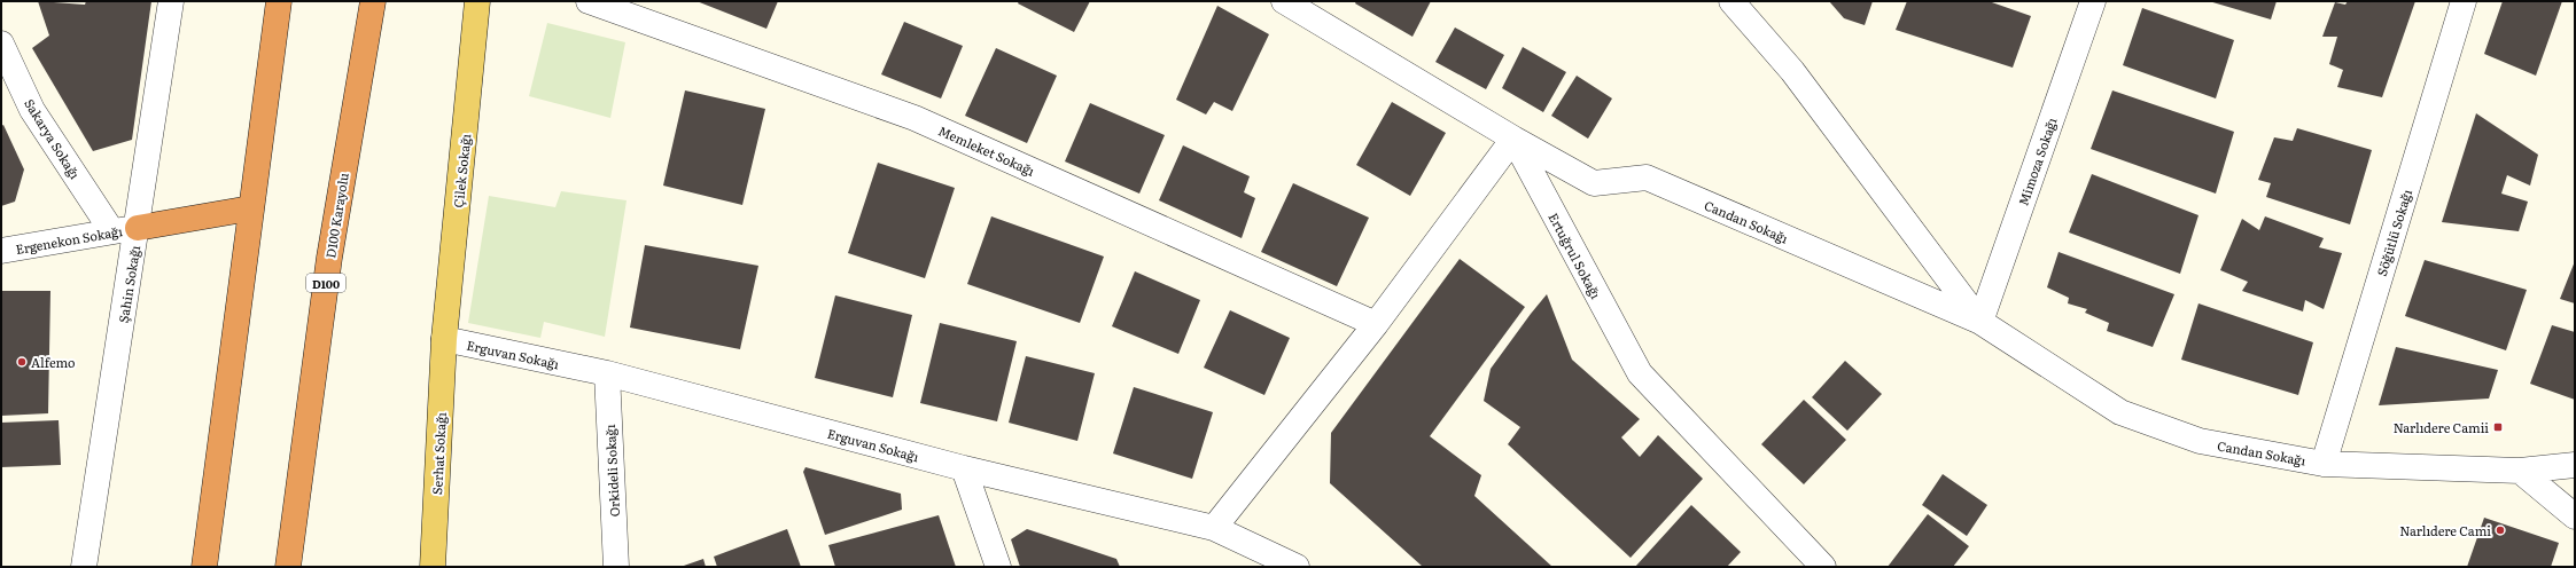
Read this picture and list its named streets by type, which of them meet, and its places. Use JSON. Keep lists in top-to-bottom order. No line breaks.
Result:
{"streets":{"highway":["D100 Karayolu","D100"],"main road":["Çilek Sokağı","Serhat Sokağı"],"street":["Sakarya Sokağı","Memleket Sokağı","Mimoza Sokağı","Candan Sokağı","Söğütlü Sokağı","Ergenekon Sokağı","Ertuğrul Sokağı","Şahin Sokağı","Erguvan Sokağı","Orkideli Sokağı"]},"crossings":[["Sakarya Sokağı","Ergenekon Sokağı"],["Mimoza Sokağı","Candan Sokağı"],["Çilek Sokağı","Erguvan Sokağı"],["Çilek Sokağı","Serhat Sokağı"],["Candan Sokağı","Söğütlü Sokağı"],["Candan Sokağı","Ertuğrul Sokağı"],["Ergenekon Sokağı","Şahin Sokağı"],["Erguvan Sokağı","Serhat Sokağı"],["Erguvan Sokağı","Orkideli Sokağı"]],"places":{"other":["Alfemo","Narlıdere Cami"],"transit":["Narlıdere Camii"]}}
